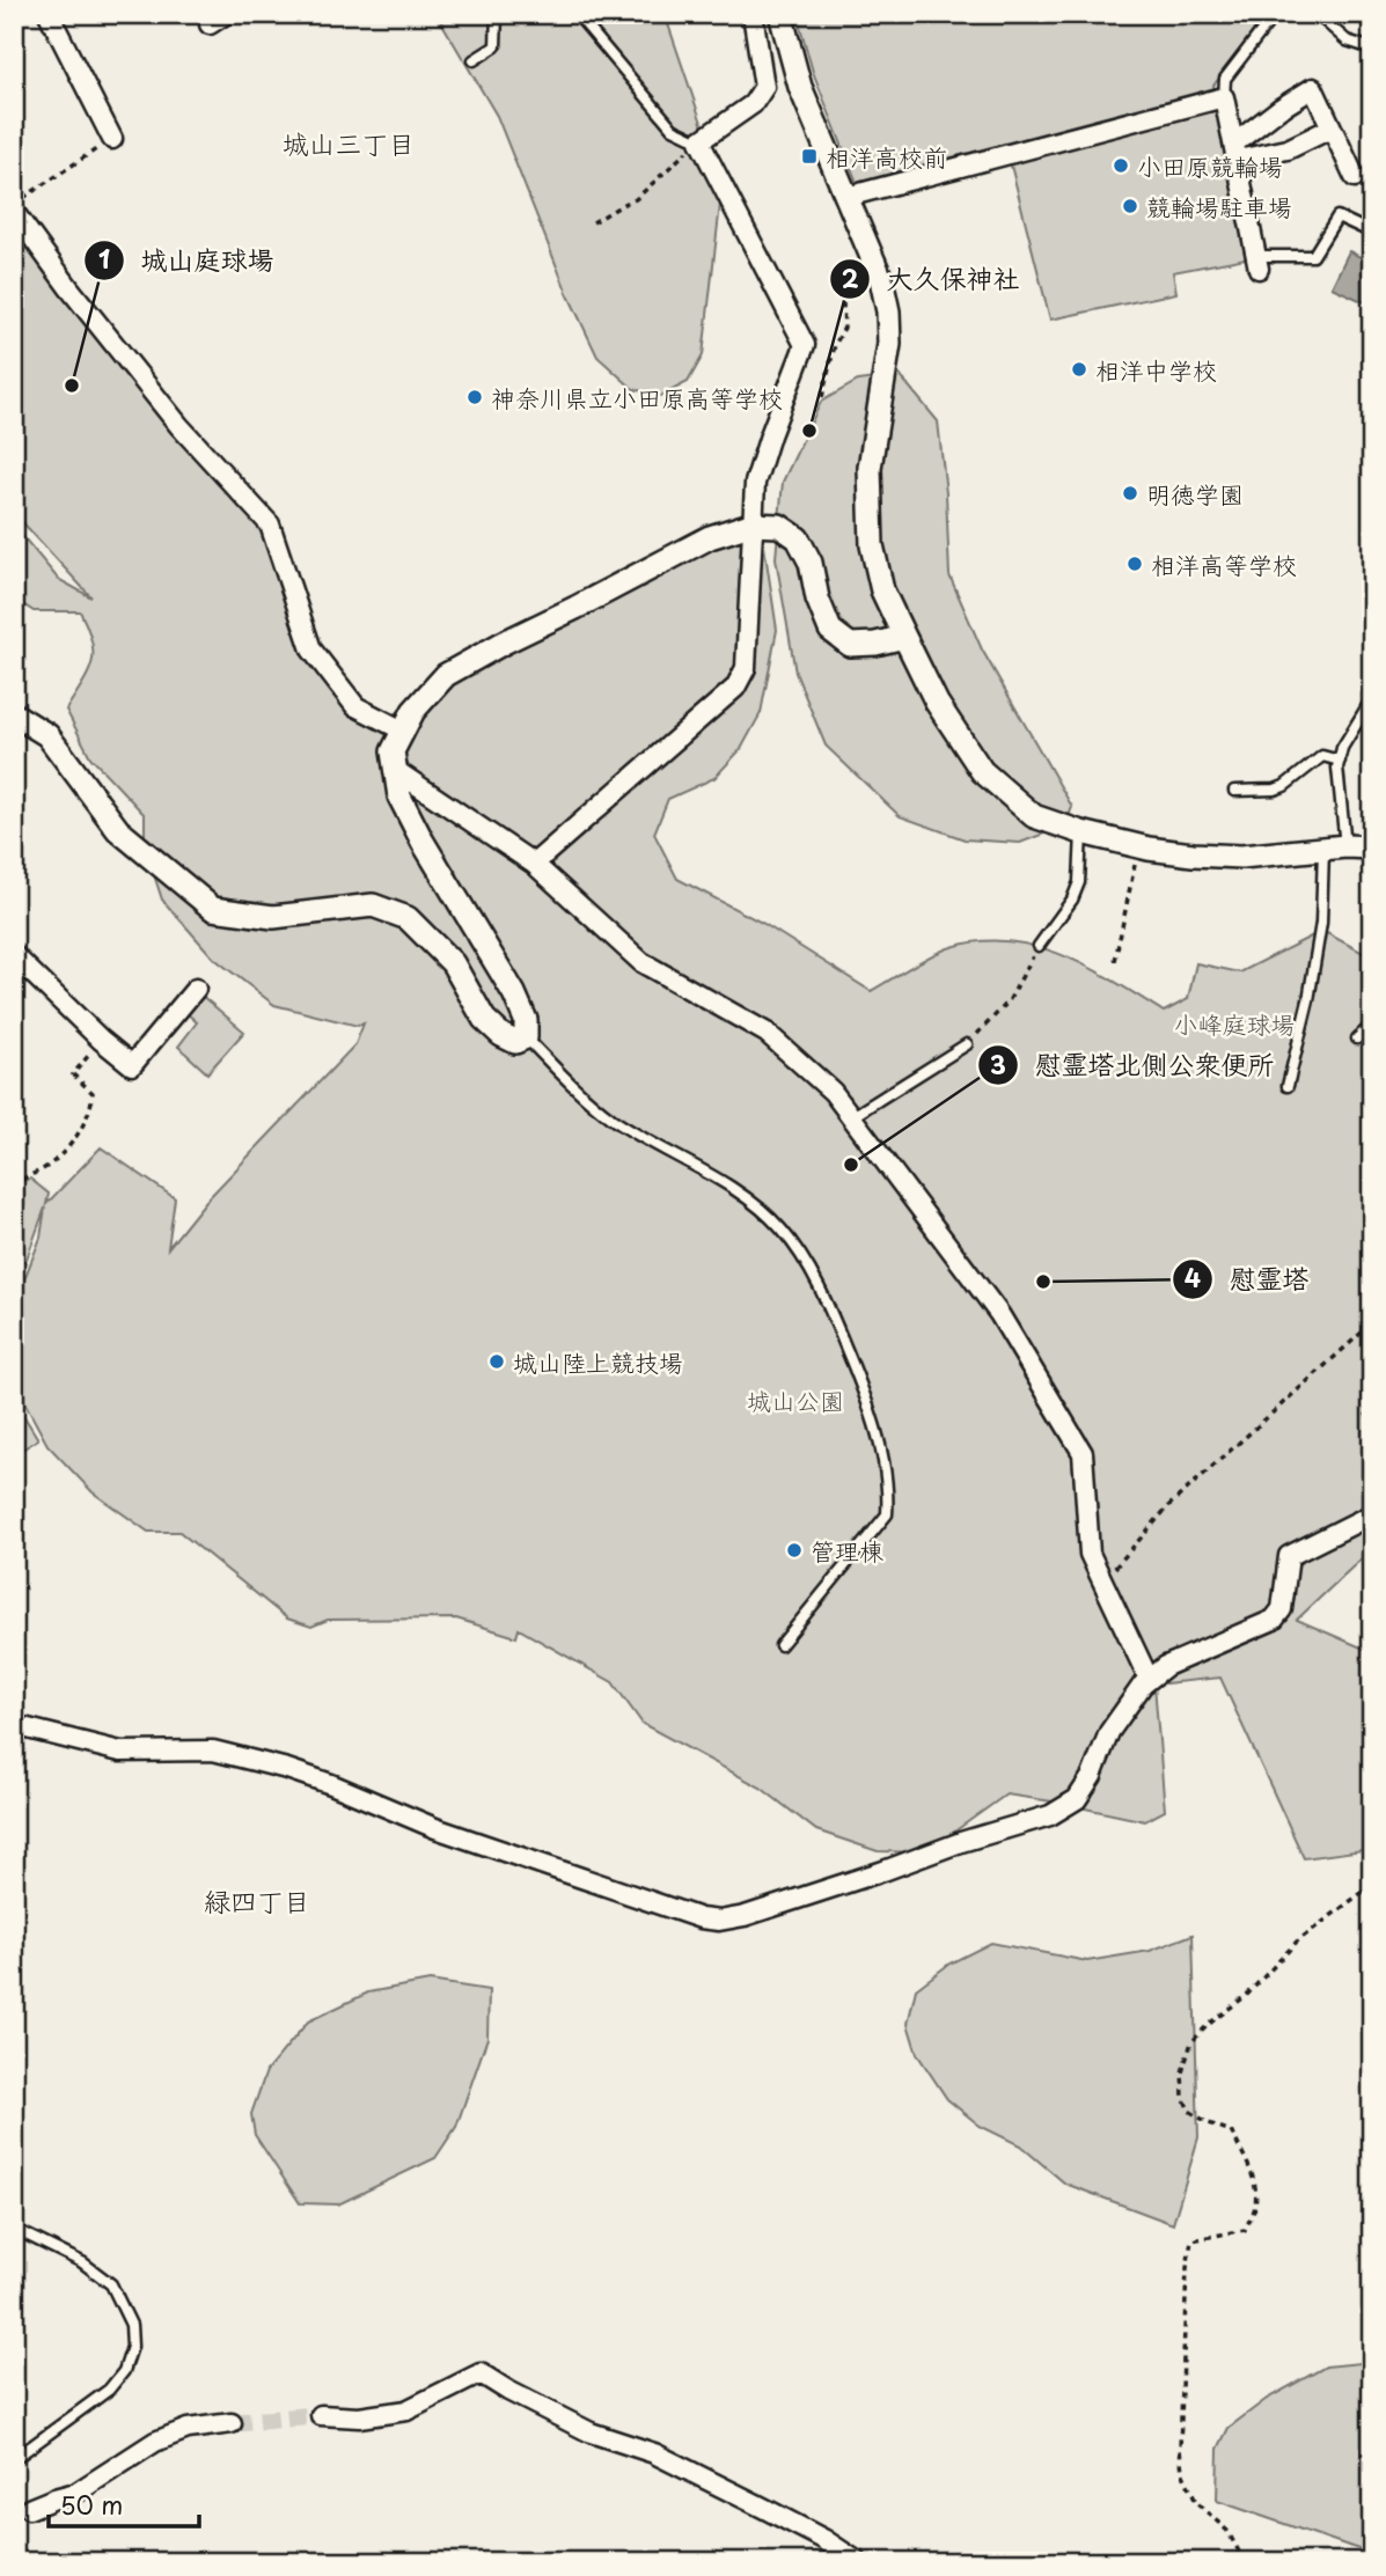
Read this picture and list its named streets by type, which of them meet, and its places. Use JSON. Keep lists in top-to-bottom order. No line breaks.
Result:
{"districts":["城山三丁目","緑四丁目"],"parks":["小峰庭球場","城山公園"],"places":{"transit":["相洋高校前"],"other":["小田原競輪場","競輪場駐車場","相洋中学校","城山庭球場","神奈川県立小田原高等学校","大久保神社","明徳学園","相洋高等学校","慰霊塔北側公衆便所","慰霊塔","城山陸上競技場","管理棟"]},"scale_bar":"50 m"}
